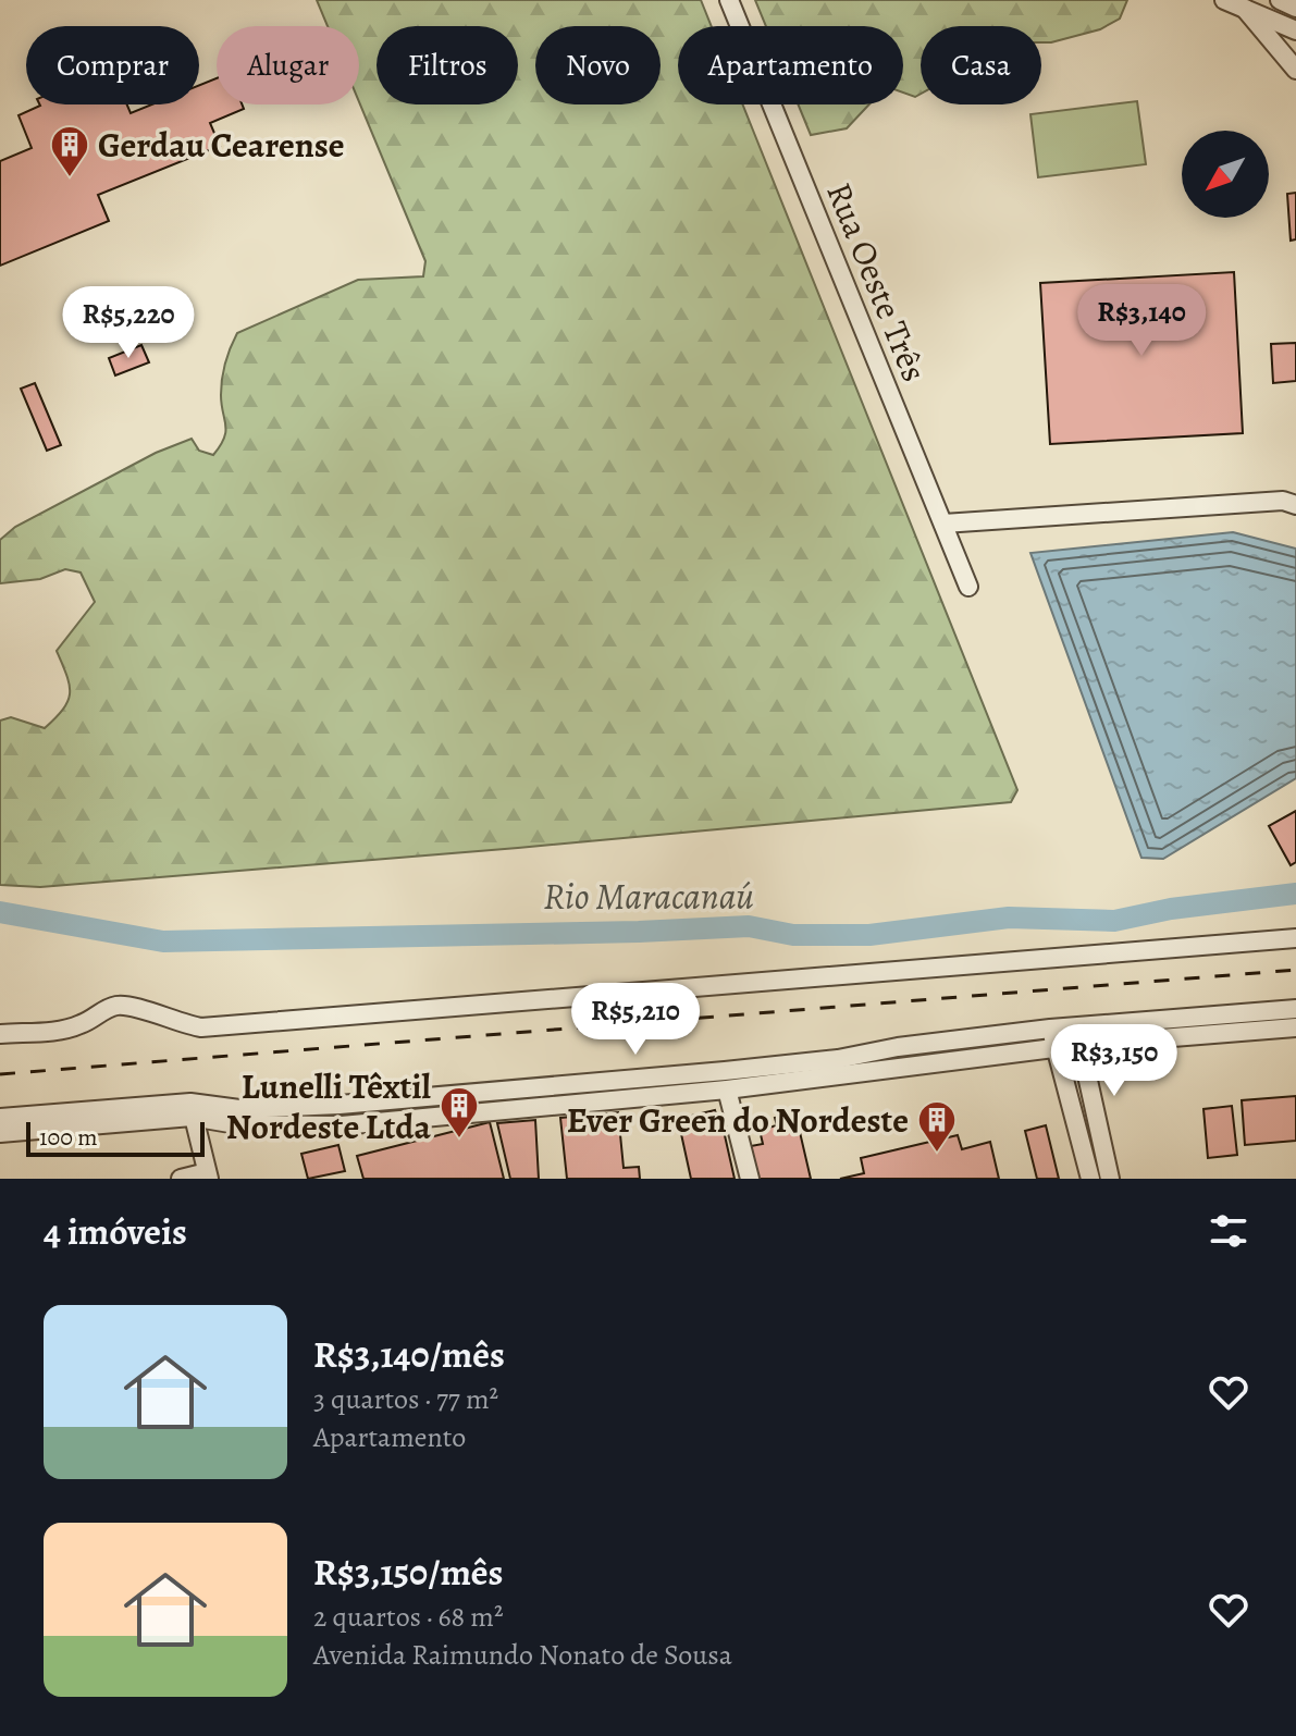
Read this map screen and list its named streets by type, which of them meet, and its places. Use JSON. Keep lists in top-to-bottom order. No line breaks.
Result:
{"streets":{"street":["Rua Oeste Três"]},"water":["Rio Maracanaú"],"places":{"building":["Gerdau Cearense","Lunelli Têxtil Nordeste Ltda","Ever Green do Nordeste"]},"scale_bar":"100 m","north":"bottom left","page":{"chip":["Comprar","Alugar","Filtros","Novo","Apartamento","Casa"],"price":["R$3,140","R$5,220","R$5,210","R$3,150"],"scale":"100 m","heading":"4 imóveis","list":[{"name":"R$3,140/mês","note":"3 quartos · 77 m² · Apartamento"},{"name":"R$3,150/mês","note":"2 quartos · 68 m² · Avenida Raimundo Nonato de Sousa"}]}}
